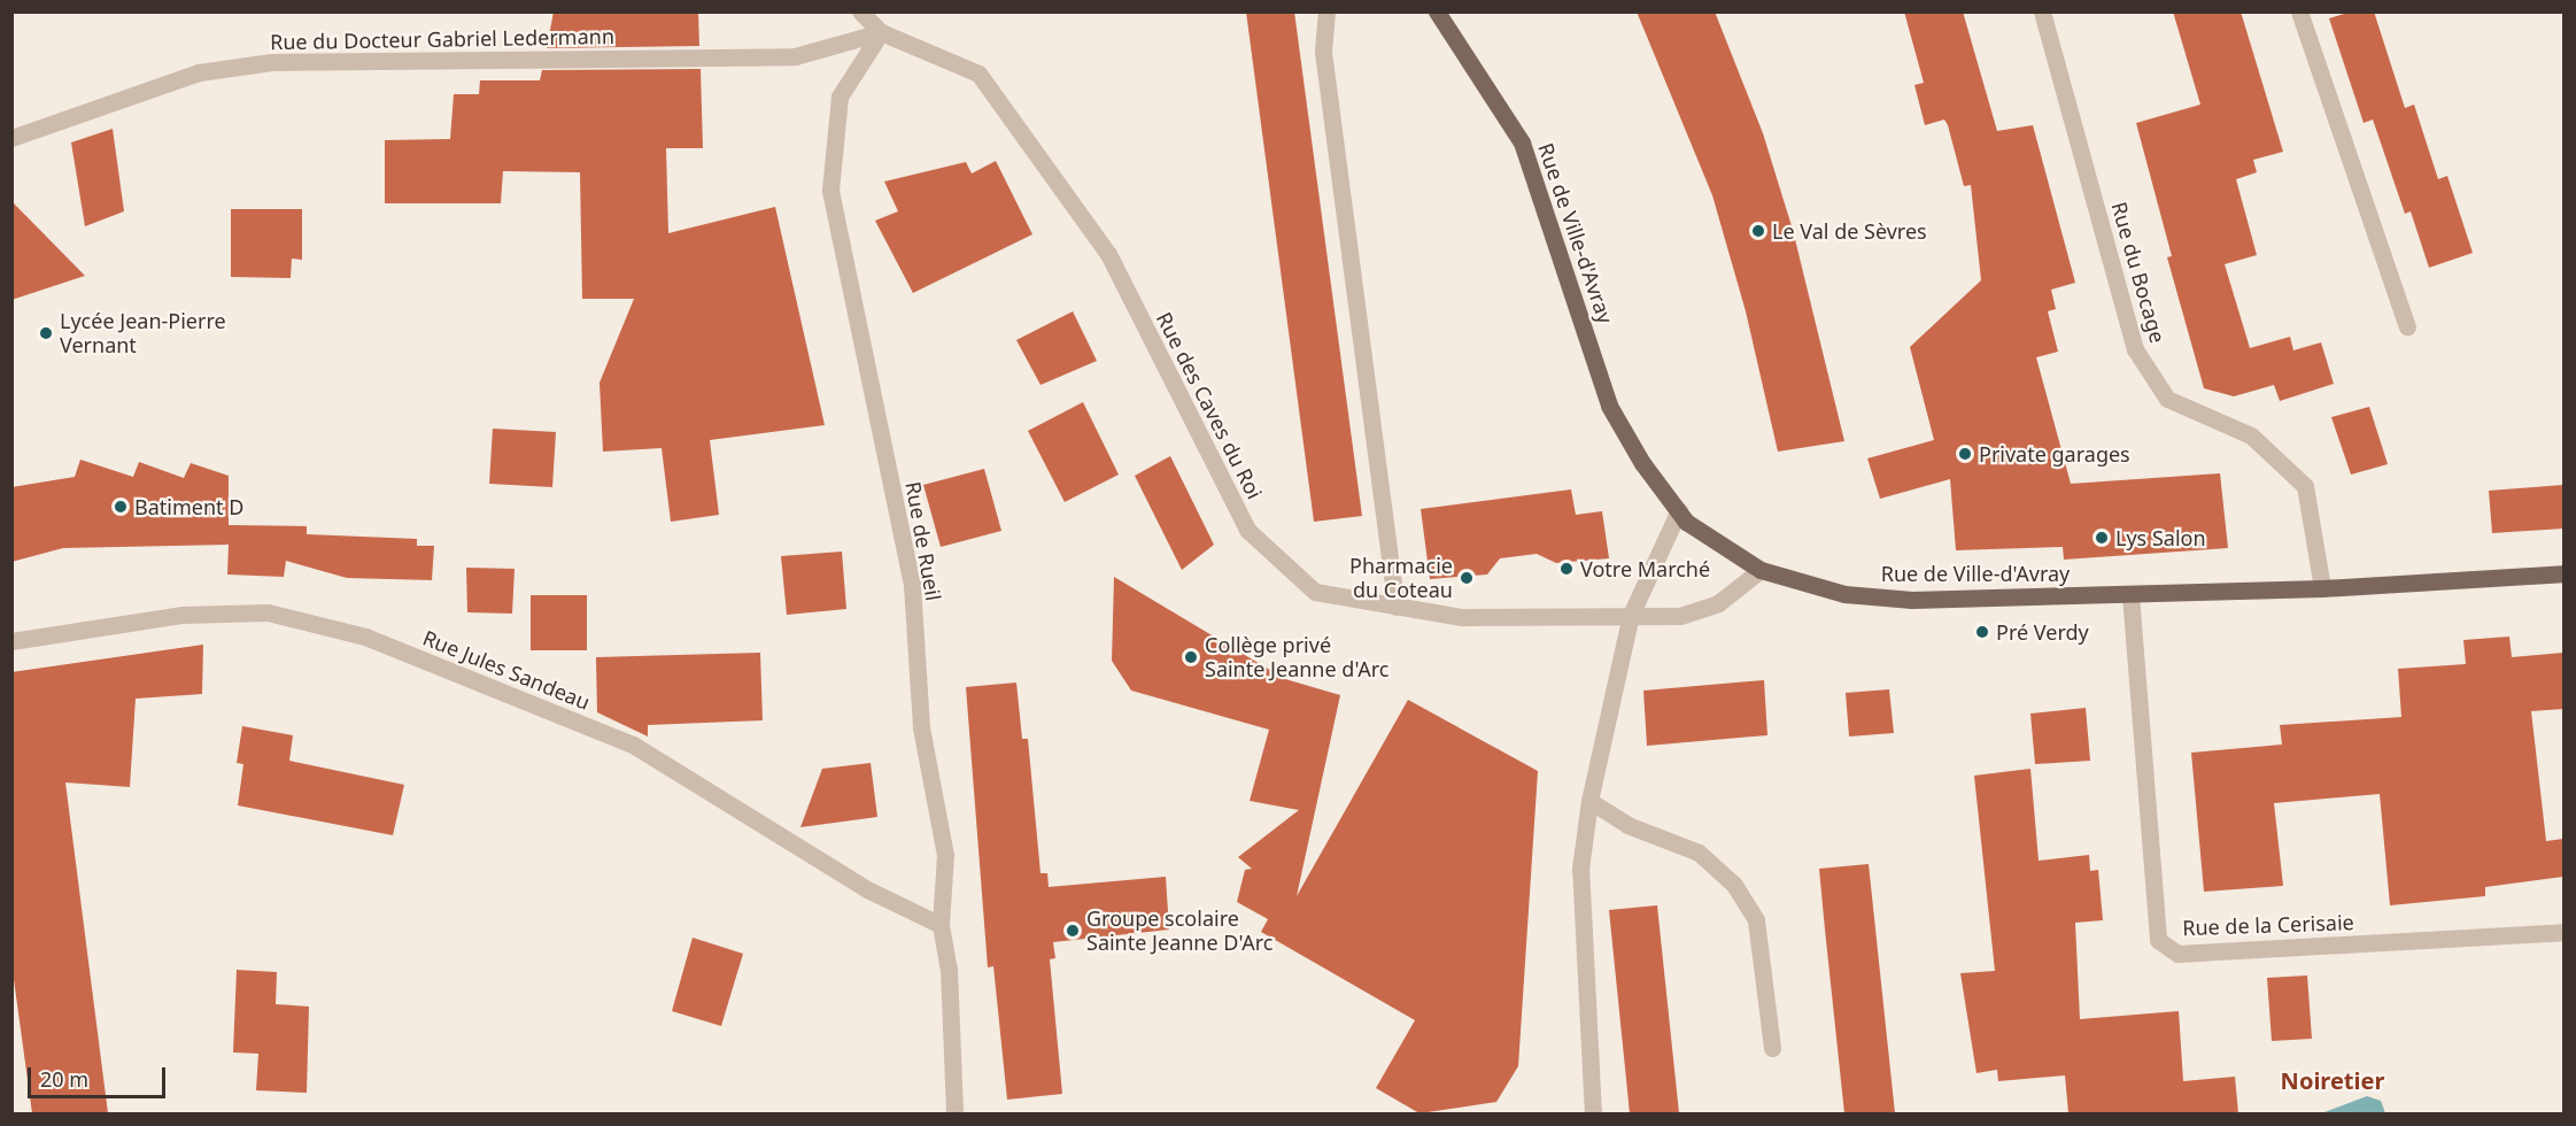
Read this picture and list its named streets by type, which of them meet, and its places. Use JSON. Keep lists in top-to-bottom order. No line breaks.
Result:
{"streets":{"main road":["Rue de Ville-d'Avray"],"street":["Rue du Docteur Gabriel Ledermann","Rue du Bocage","Rue des Caves du Roi","Rue de Rueil","Rue Jules Sandeau","Rue de la Cerisaie"]},"crossings":[["Rue du Docteur Gabriel Ledermann","Rue des Caves du Roi"],["Rue du Docteur Gabriel Ledermann","Rue de Rueil"],["Rue de Ville-d'Avray","Rue du Bocage"],["Rue de Ville-d'Avray","Rue des Caves du Roi"],["Rue de Ville-d'Avray","Rue de la Cerisaie"],["Rue des Caves du Roi","Rue de Rueil"],["Rue de Rueil","Rue Jules Sandeau"]],"districts":["Noiretier"],"places":["Le Val de Sèvres","Lycée Jean-Pierre Vernant","Private garages","Batiment D","Lys Salon","Votre Marché","Pharmacie du Coteau","Pré Verdy","Collège privé Sainte Jeanne d'Arc","Groupe scolaire Sainte Jeanne D'Arc"],"scale_bar":"20 m"}
